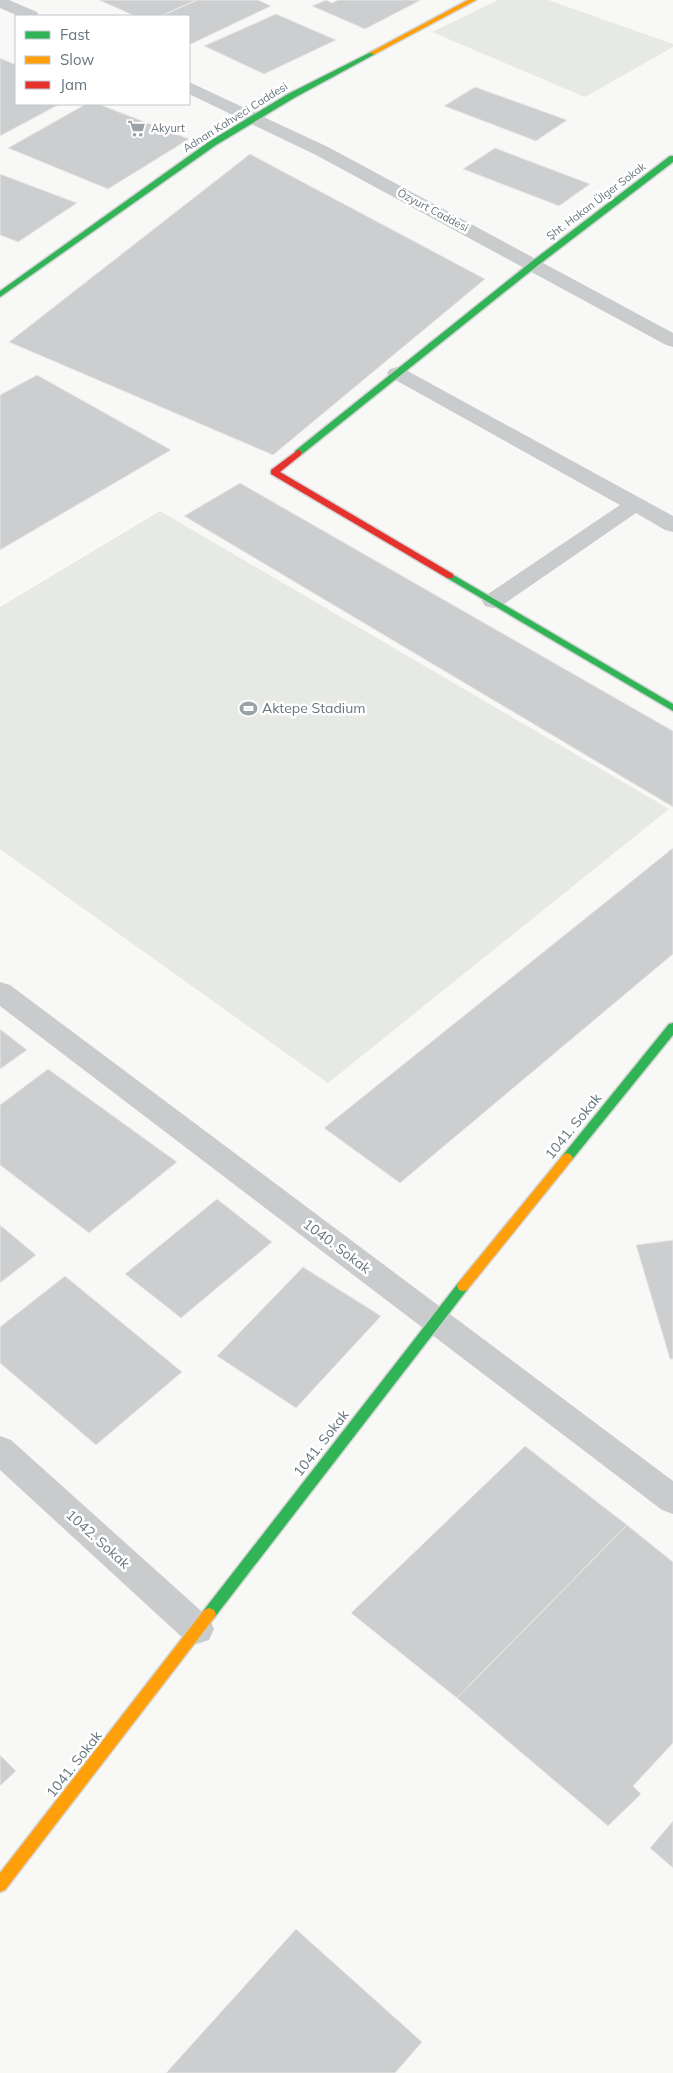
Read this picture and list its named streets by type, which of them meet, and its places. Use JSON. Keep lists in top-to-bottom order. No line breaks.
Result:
{"streets":{"street":["Adnan Kahveci Caddesi","Şht. Hakan Ülger Sokak","Özyurt Caddesi","1041. Sokak","1040. Sokak","1042. Sokak"]},"crossings":[["Adnan Kahveci Caddesi","Özyurt Caddesi"],["Şht. Hakan Ülger Sokak","Özyurt Caddesi"],["1041. Sokak","1040. Sokak"],["1041. Sokak","1042. Sokak"]],"places":{"supermarket":["Akyurt"],"sports":["Aktepe Stadium"]},"legend":["Fast","Slow","Jam"]}
